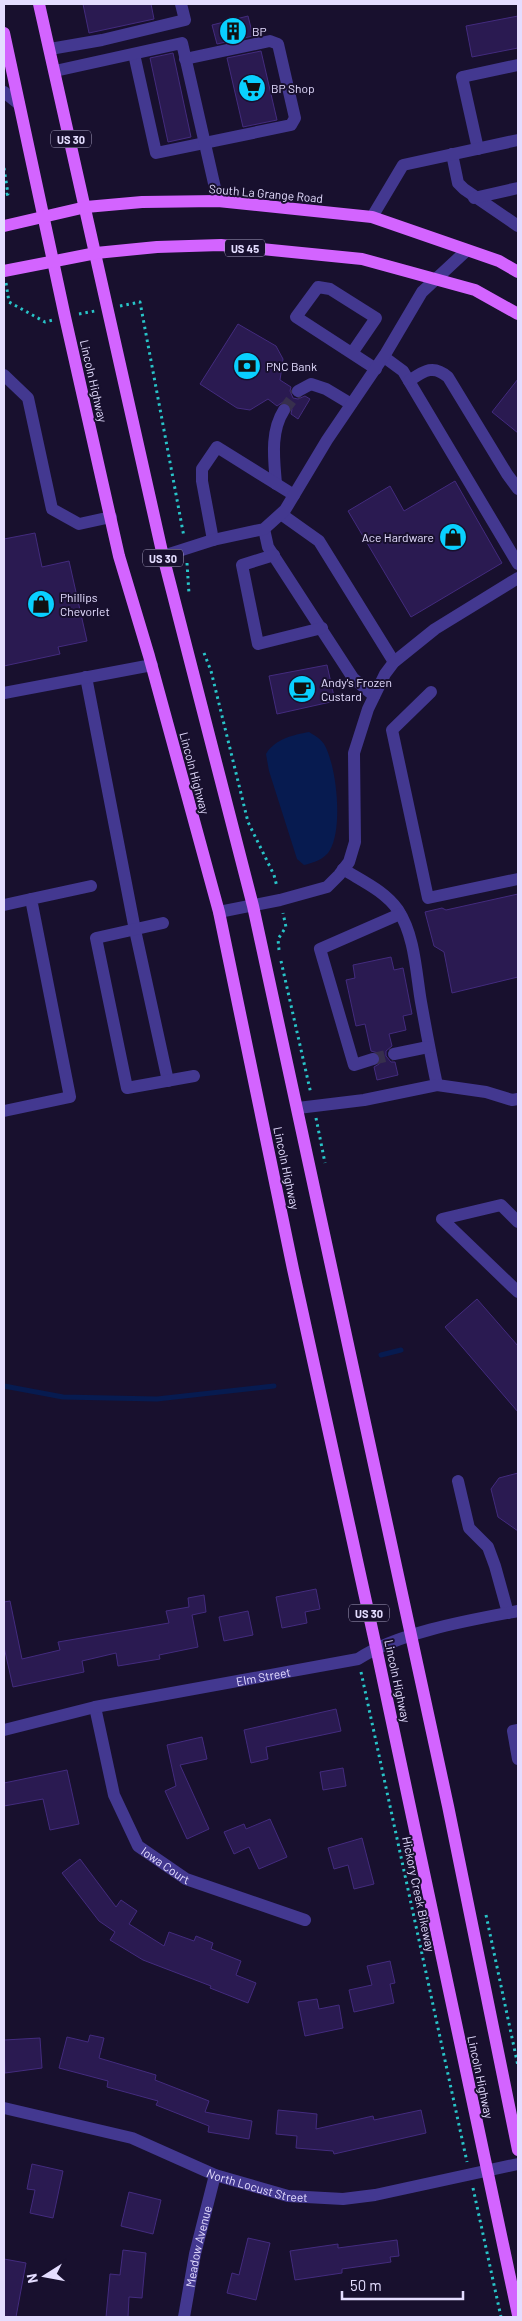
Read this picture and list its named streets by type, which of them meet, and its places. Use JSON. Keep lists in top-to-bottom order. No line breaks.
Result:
{"streets":{"main road":["US 30","South La Grange Road","US 45","Lincoln Highway"],"street":["Elm Street","Iowa Court","North Locust Street","Meadow Avenue"],"path":["Hickory Creek Bikeway"]},"crossings":[["South La Grange Road","Lincoln Highway"],["US 45","Lincoln Highway"],["Lincoln Highway","Elm Street"],["Lincoln Highway","North Locust Street"],["Elm Street","Iowa Court"],["Elm Street","Hickory Creek Bikeway"],["North Locust Street","Meadow Avenue"]],"places":{"building":["BP"],"supermarket":["BP Shop"],"bank":["PNC Bank"],"shop":["Ace Hardware","Phillips Chevorlet"],"cafe":["Andy's Frozen Custard"]},"scale_bar":"50 m","north":"left"}
